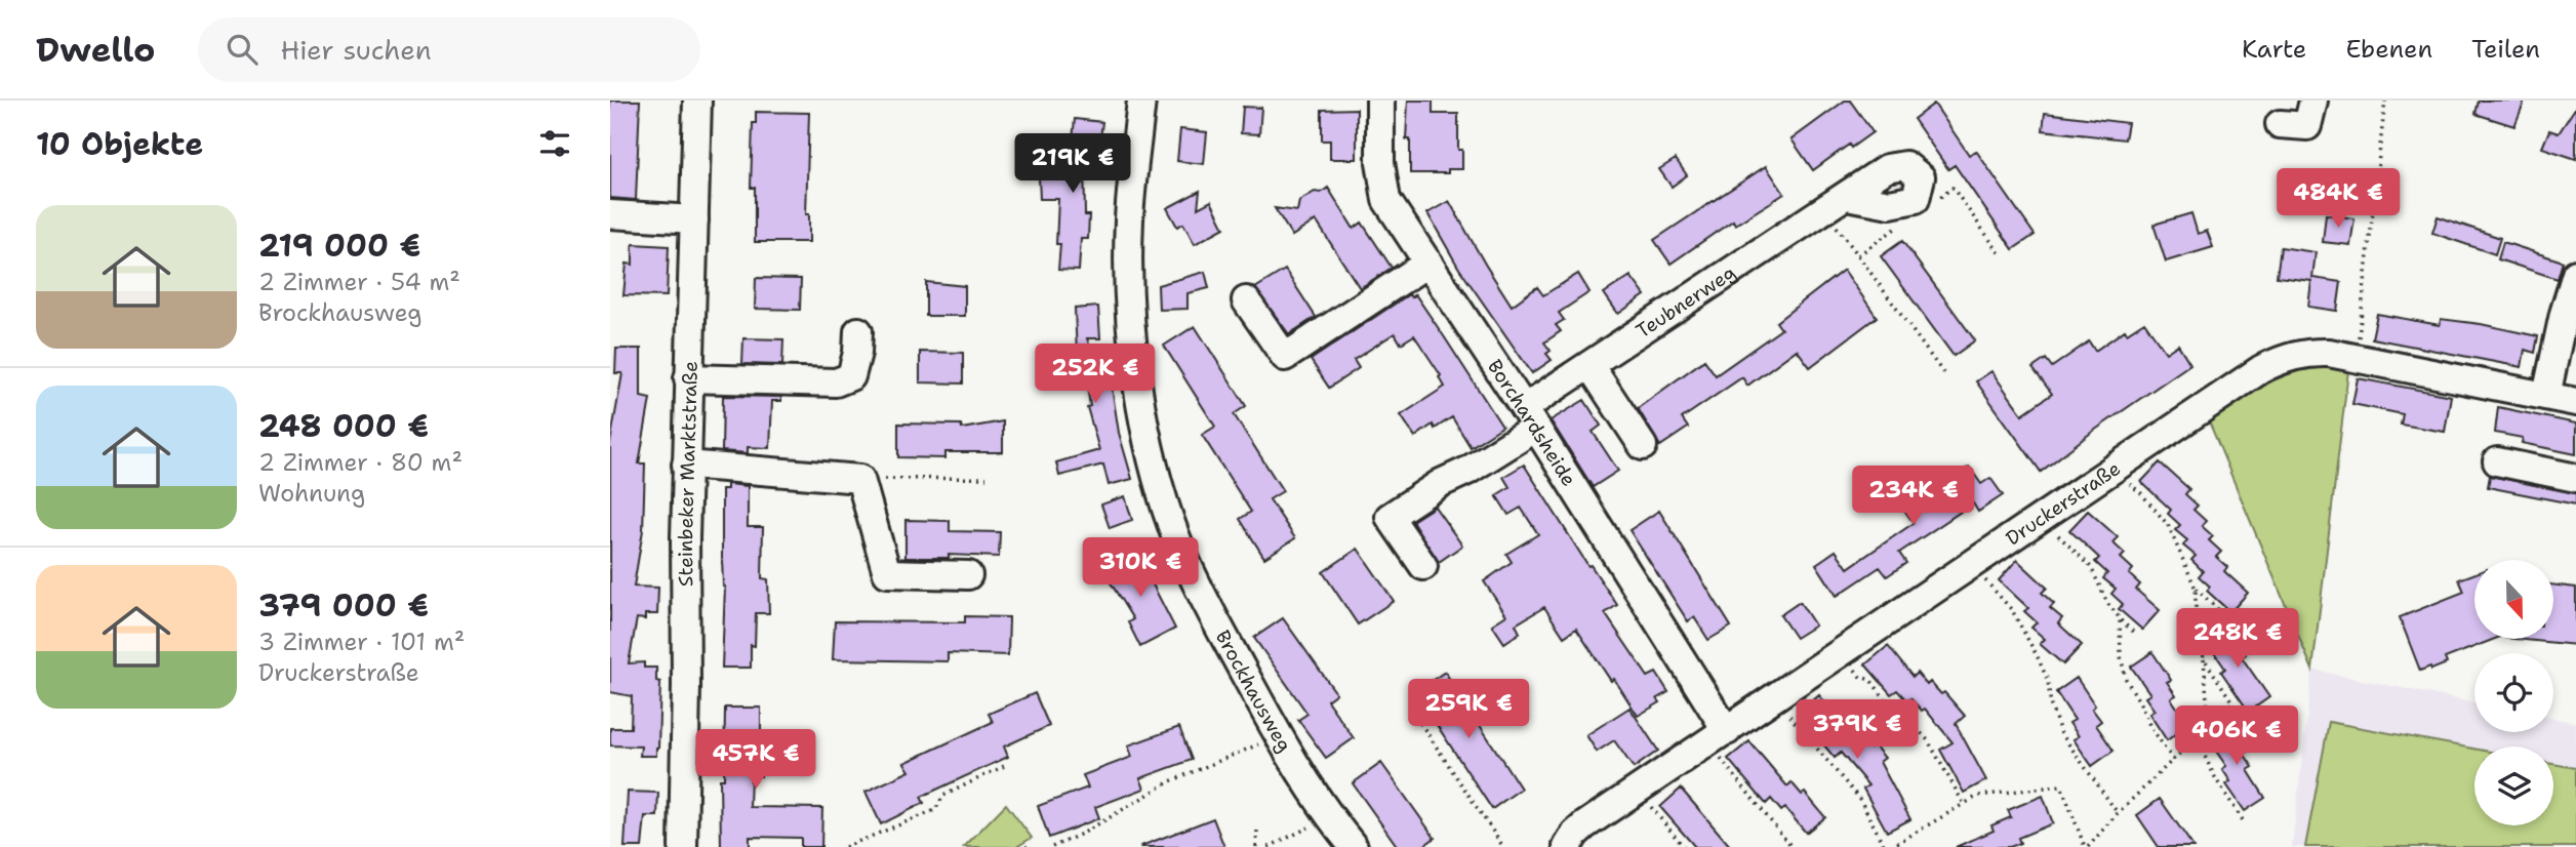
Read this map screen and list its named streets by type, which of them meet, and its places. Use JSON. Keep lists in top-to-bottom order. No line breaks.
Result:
{"streets":{"street":["Teubnerweg","Borchardsheide","Steinbeker Marktstraße","Druckerstraße","Brockhausweg"]},"crossings":[["Teubnerweg","Borchardsheide"],["Borchardsheide","Druckerstraße"]],"north":"bottom","page":{"header":"Dwello","search":"Hier suchen","nav":["Karte","Ebenen","Teilen"],"heading":"10 Objekte","price":["219K €","484K €","252K €","234K €","310K €","248K €","259K €","379K €","406K €","457K €"],"list":[{"name":"219 000 €","note":"2 Zimmer · 54 m² · Brockhausweg"},{"name":"248 000 €","note":"2 Zimmer · 80 m² · Wohnung"},{"name":"379 000 €","note":"3 Zimmer · 101 m² · Druckerstraße"}]}}
